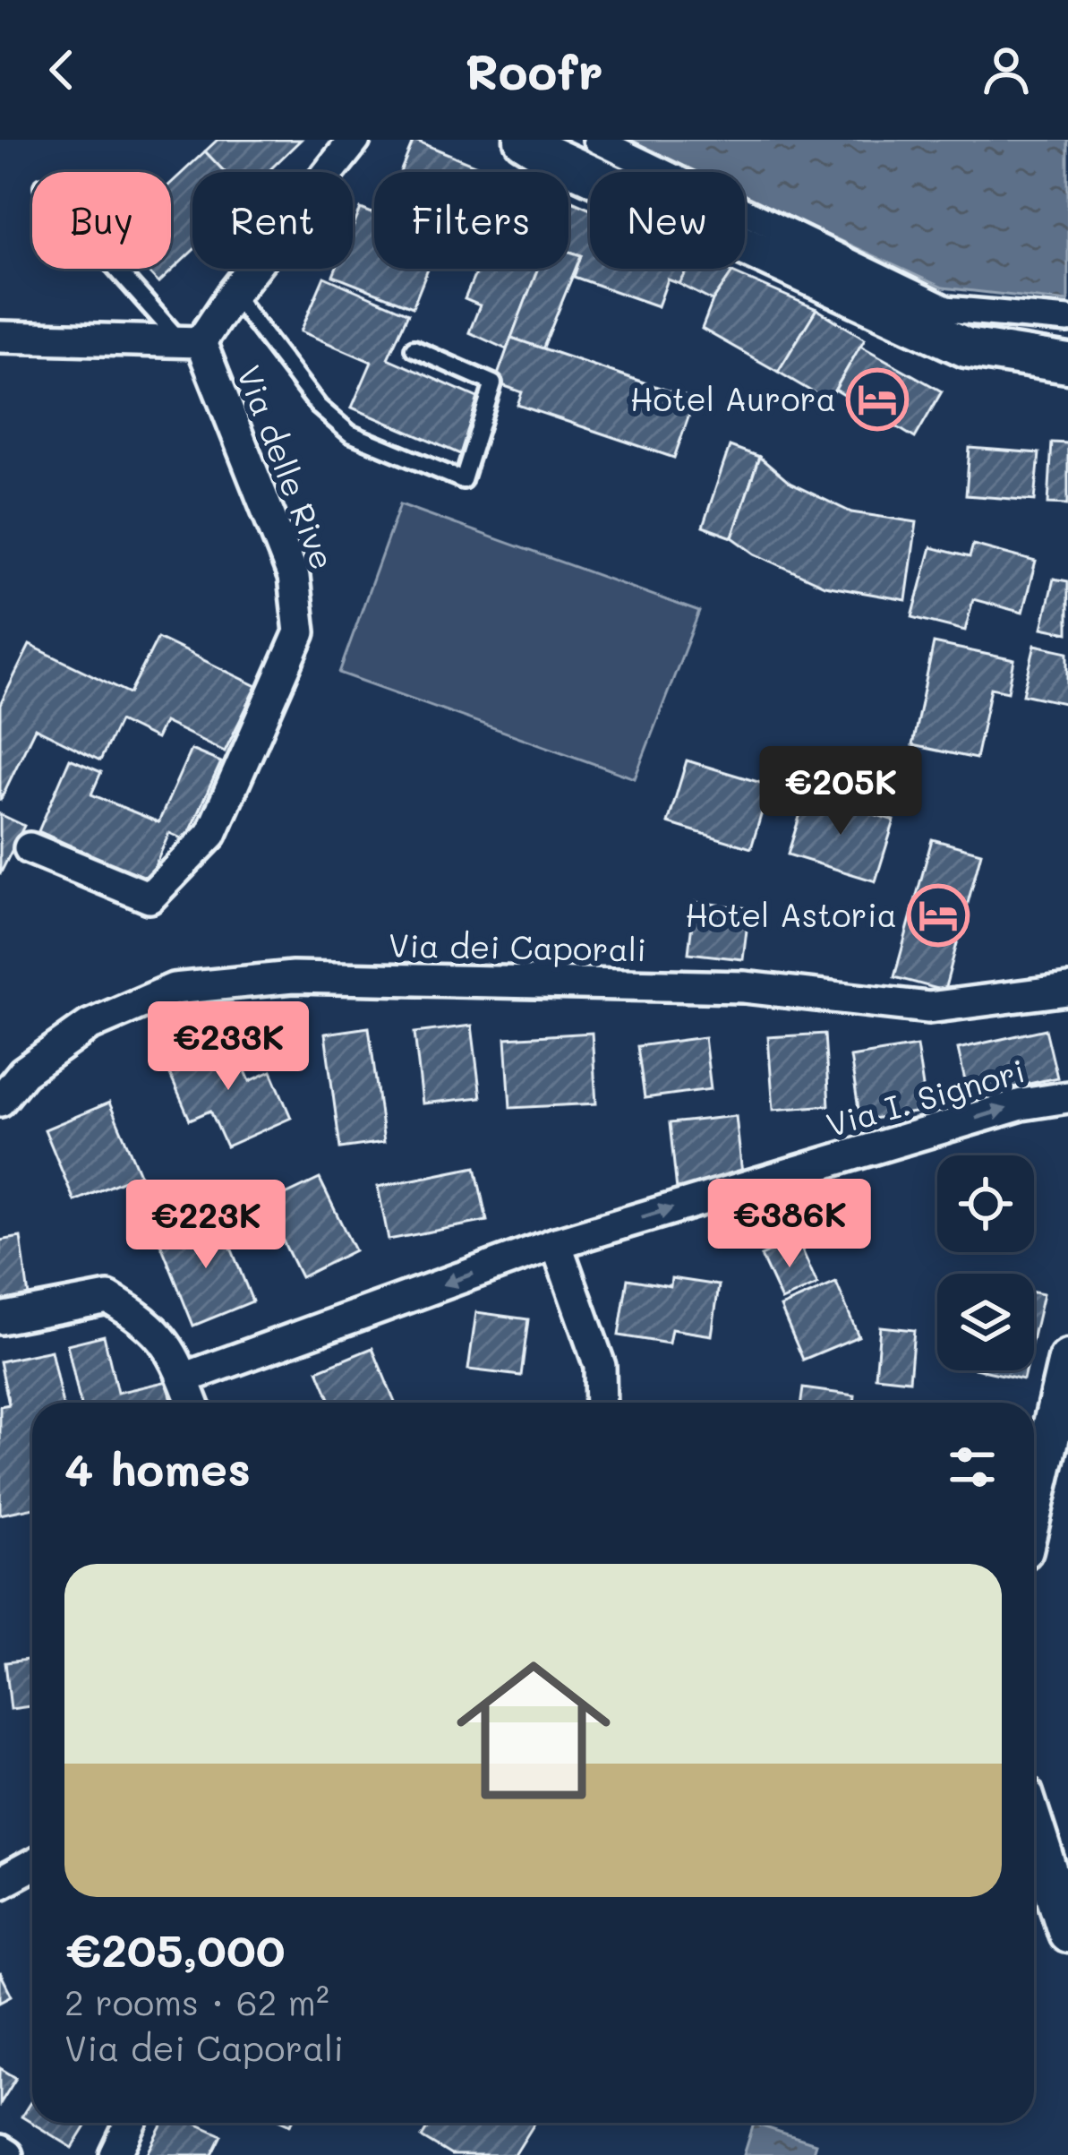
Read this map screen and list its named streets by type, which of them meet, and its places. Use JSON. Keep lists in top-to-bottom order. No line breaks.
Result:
{"streets":{"street":["Via delle Rive","Via dei Caporali","Via I. Signori"]},"places":{"hotel":["Hotel Aurora","Hotel Astoria"]},"page":{"header":"Roofr","chip":["Buy","Rent","Filters","New"],"price":["€205K","€233K","€386K","€223K"],"heading":"4 homes","list":[{"name":"€205,000","note":"2 rooms · 62 m² · Via dei Caporali"}]}}
